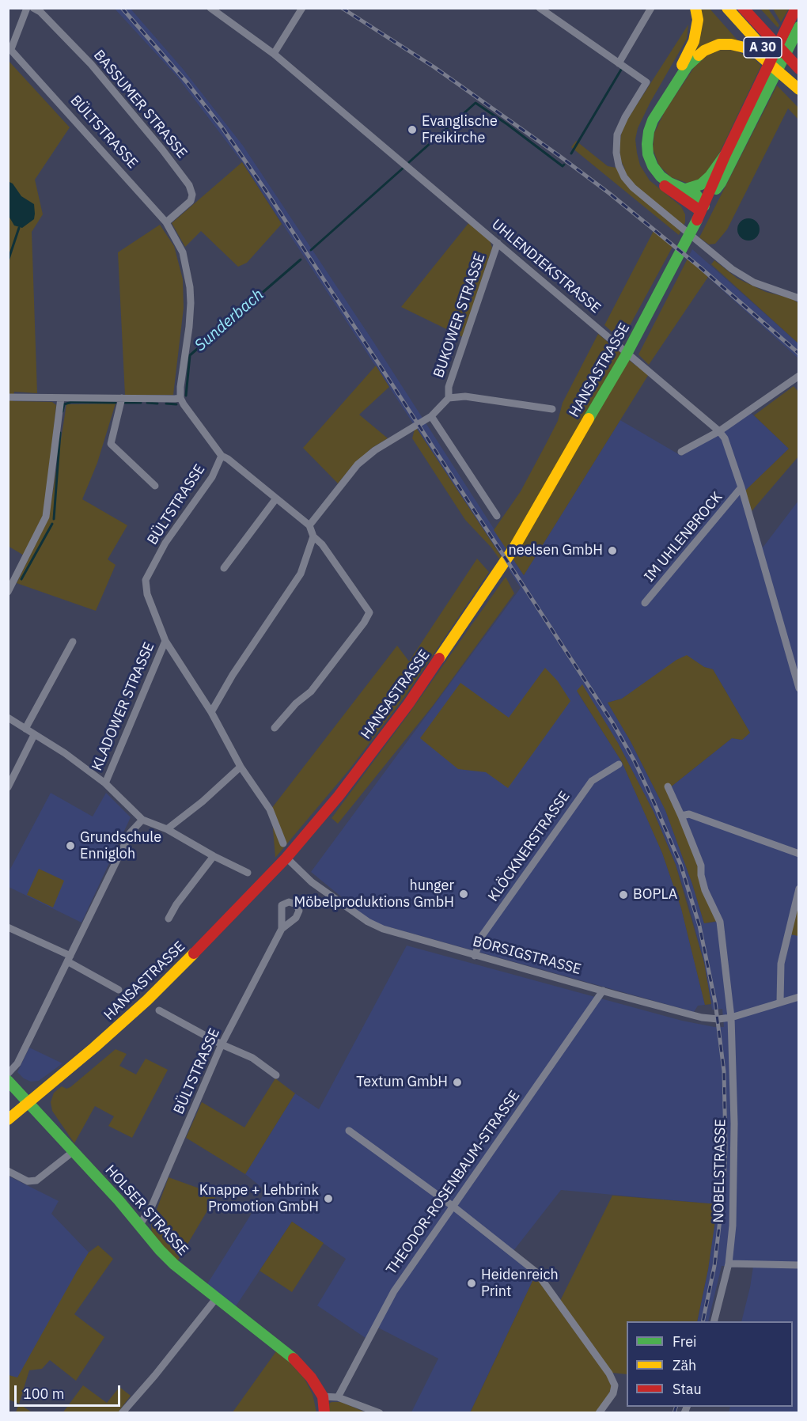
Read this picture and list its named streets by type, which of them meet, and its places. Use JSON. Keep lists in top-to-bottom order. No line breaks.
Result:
{"streets":{"main road":["A 30","HANSASTRASSE","HOLSER STRASSE"],"street":["BASSUMER STRASSE","BÜLTSTRASSE","UHLENDIEKSTRASSE","BUKOWER STRASSE","IM UHLENBROCK","KLADOWER STRASSE","KLÖCKNERSTRASSE","BORSIGSTRASSE","NOBELSTRASSE","THEODOR-ROSENBAUM-STRASSE"]},"crossings":[["BASSUMER STRASSE","BÜLTSTRASSE"],["BÜLTSTRASSE","KLADOWER STRASSE"],["BÜLTSTRASSE","HOLSER STRASSE"],["UHLENDIEKSTRASSE","BUKOWER STRASSE"],["UHLENDIEKSTRASSE","IM UHLENBROCK"],["HANSASTRASSE","BORSIGSTRASSE"],["HANSASTRASSE","HOLSER STRASSE"],["KLÖCKNERSTRASSE","BORSIGSTRASSE"],["BORSIGSTRASSE","NOBELSTRASSE"],["BORSIGSTRASSE","THEODOR-ROSENBAUM-STRASSE"]],"water":["Sunderbach"],"places":["Evanglische Freikirche","neelsen GmbH","Grundschule Ennigloh","hunger Möbelproduktions GmbH","BOPLA","Textum GmbH","Knappe + Lehbrink Promotion GmbH","Heidenreich Print"],"legend":["Frei","Zäh","Stau"],"scale_bar":"100 m"}
